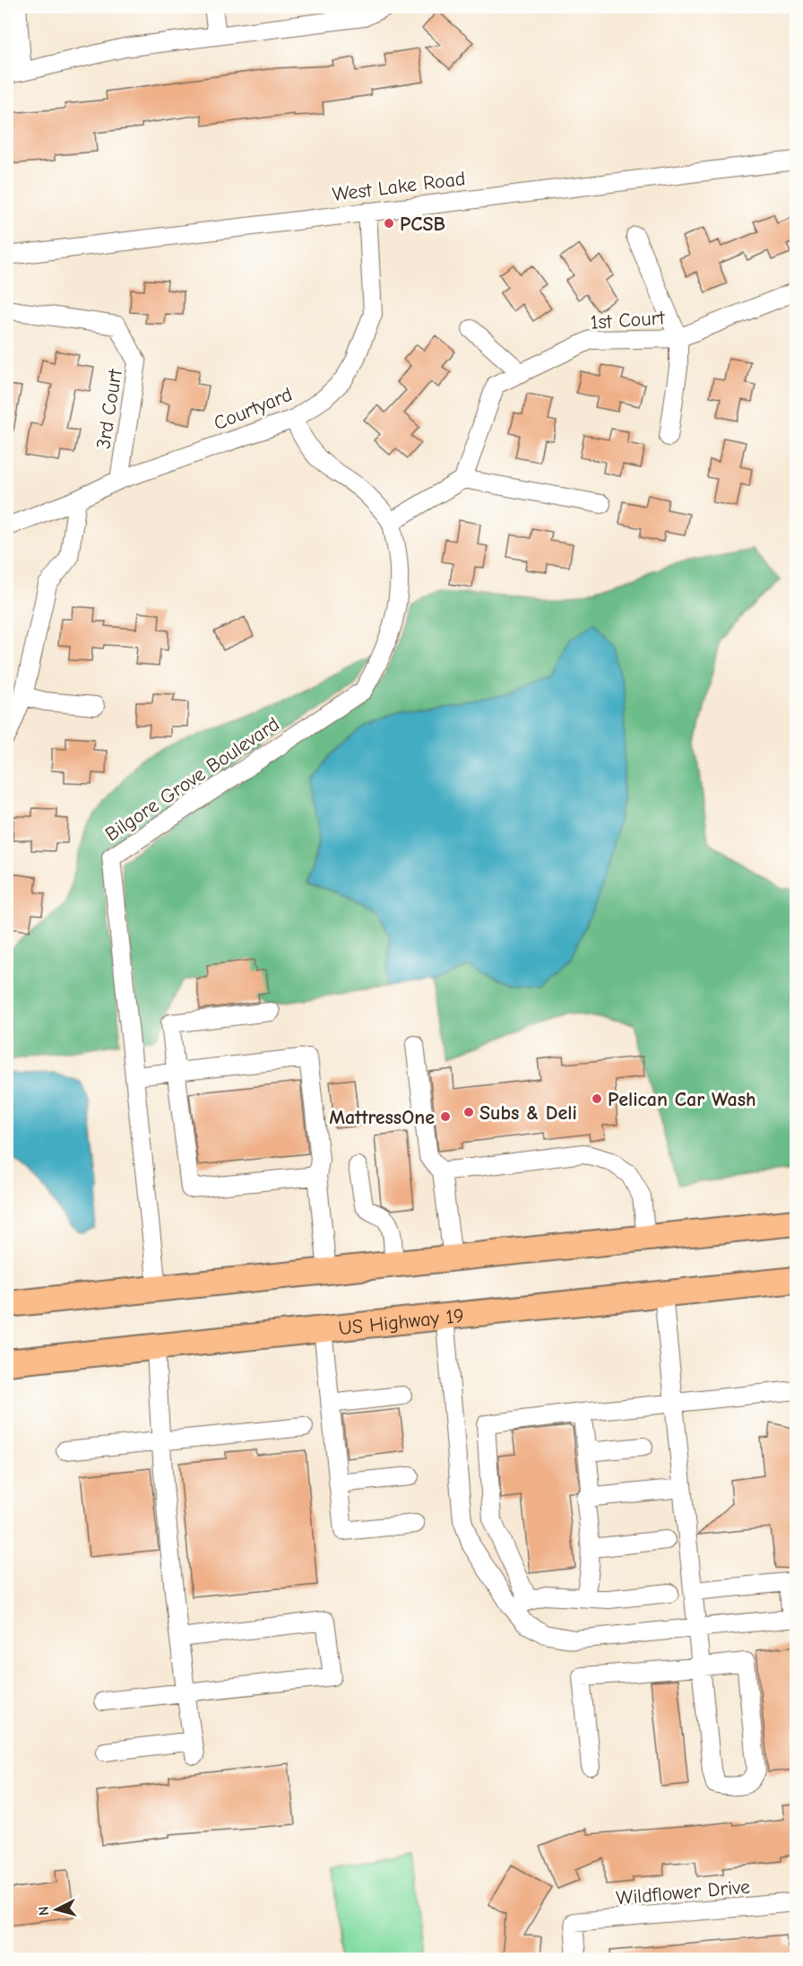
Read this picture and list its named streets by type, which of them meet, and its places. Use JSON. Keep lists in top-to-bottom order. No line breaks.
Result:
{"streets":{"highway":["US Highway 19"],"street":["West Lake Road","1st Court","Courtyard","3rd Court","Bilgore Grove Boulevard","Wildflower Drive"]},"crossings":[["West Lake Road","Courtyard"],["Courtyard","3rd Court"]],"places":["PCSB","Pelican Car Wash","Subs & Deli","MattressOne"],"north":"left"}
